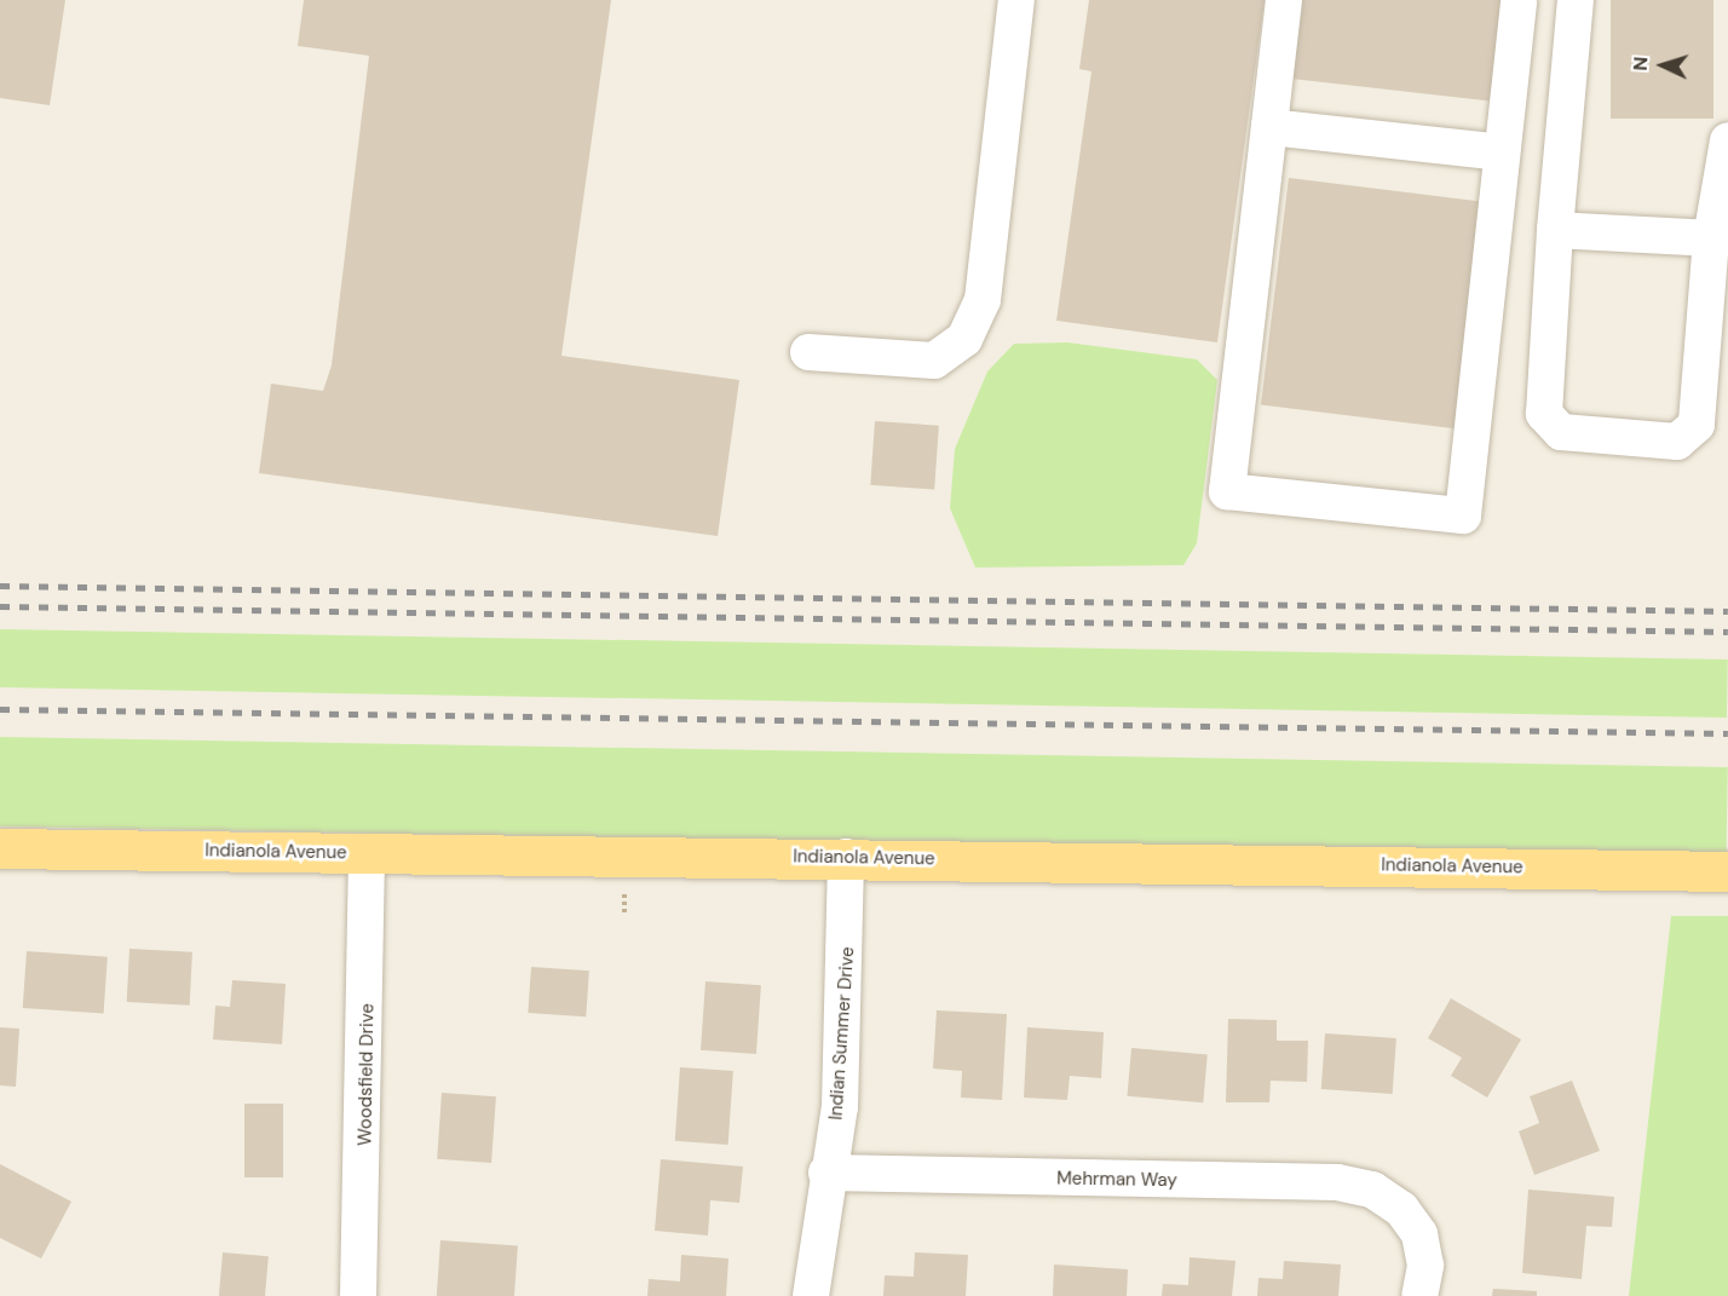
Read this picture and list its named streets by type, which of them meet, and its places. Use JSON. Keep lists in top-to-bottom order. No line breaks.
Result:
{"streets":{"main road":["Indianola Avenue"],"street":["Indian Summer Drive","Woodsfield Drive","Mehrman Way"]},"crossings":[["Indianola Avenue","Indian Summer Drive"],["Indianola Avenue","Woodsfield Drive"],["Indian Summer Drive","Mehrman Way"]],"north":"left"}
